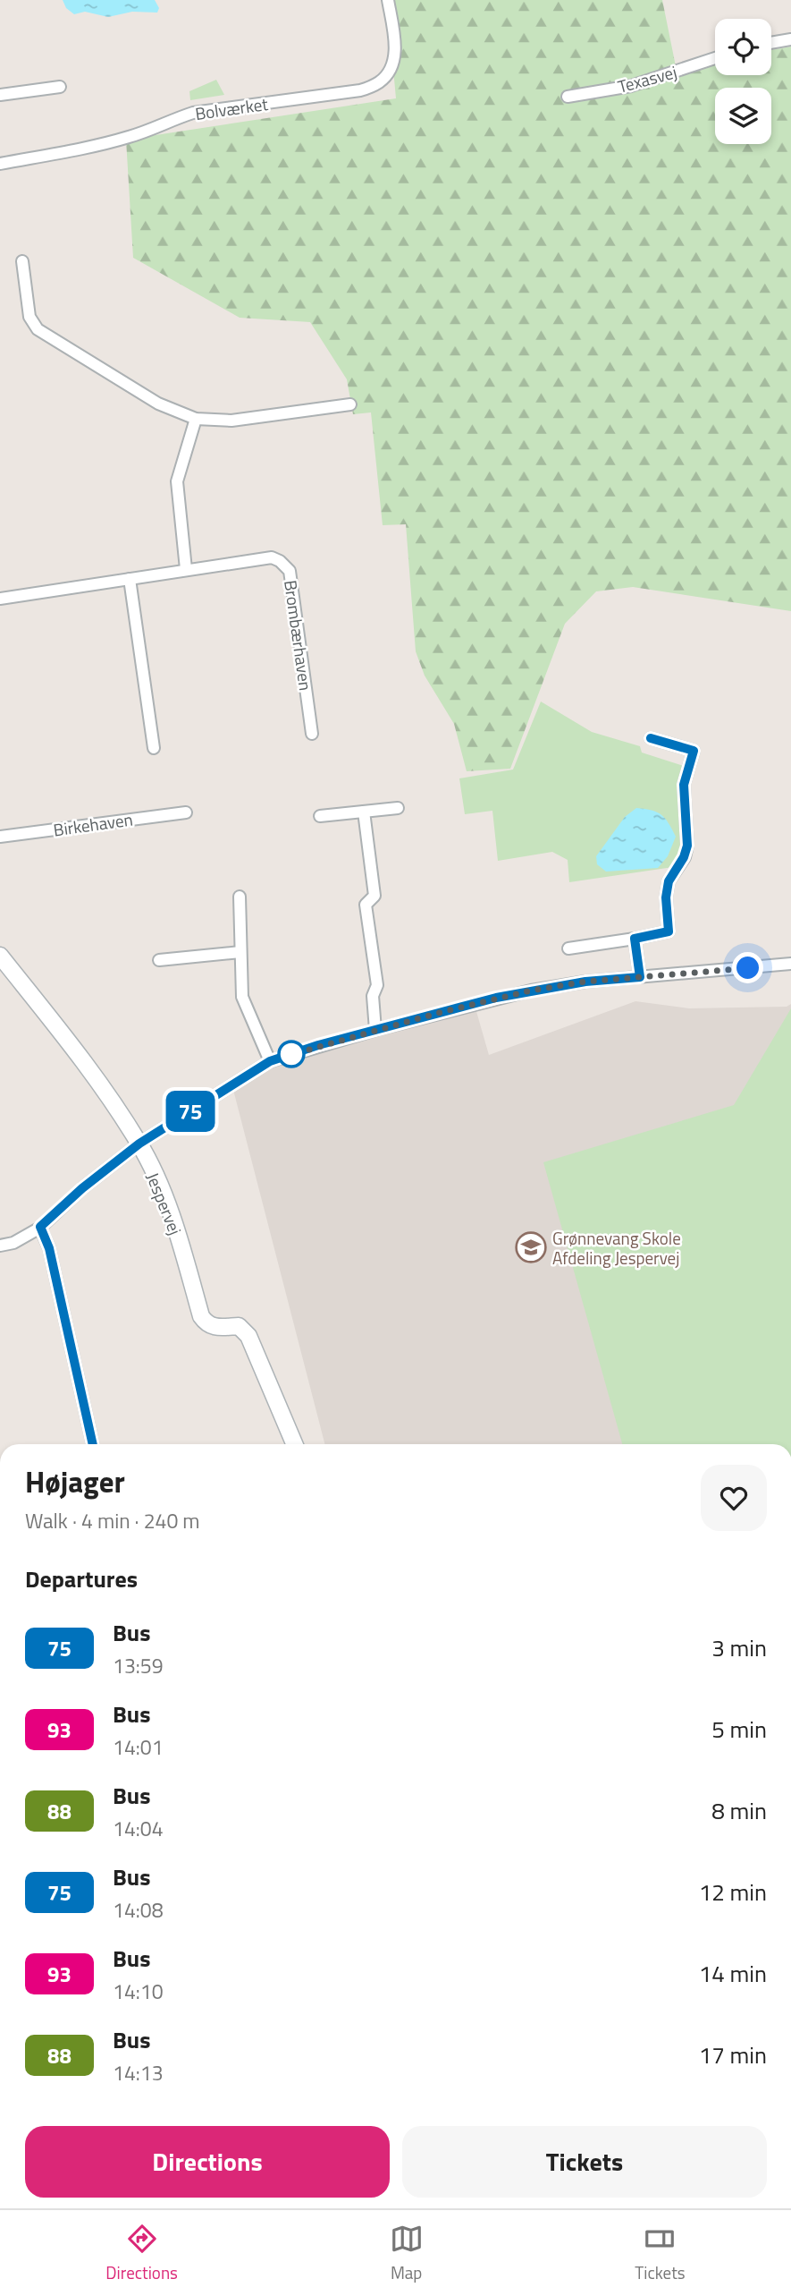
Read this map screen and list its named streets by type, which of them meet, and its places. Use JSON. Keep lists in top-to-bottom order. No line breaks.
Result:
{"streets":{"street":["Texasvej","Bolværket","Brombærhaven","Birkehaven","Jespervej"]},"places":{"school or university":["Grønnevang Skole Afdeling Jespervej"]},"lines":["bus line 75"],"page":{"on_map":"75","heading":[["Højager","Walk · 4 min · 240 m"],"Departures"],"list":[{"mark":"75","name":"Bus","note":"13:59","value":"3 min"},{"mark":"93","name":"Bus","note":"14:01","value":"5 min"},{"mark":"88","name":"Bus","note":"14:04","value":"8 min"},{"mark":"75","name":"Bus","note":"14:08","value":"12 min"},{"mark":"93","name":"Bus","note":"14:10","value":"14 min"},{"mark":"88","name":"Bus","note":"14:13","value":"17 min"}],"buttons":["Directions","Tickets"],"tabs":["Directions","Map","Tickets"]}}
